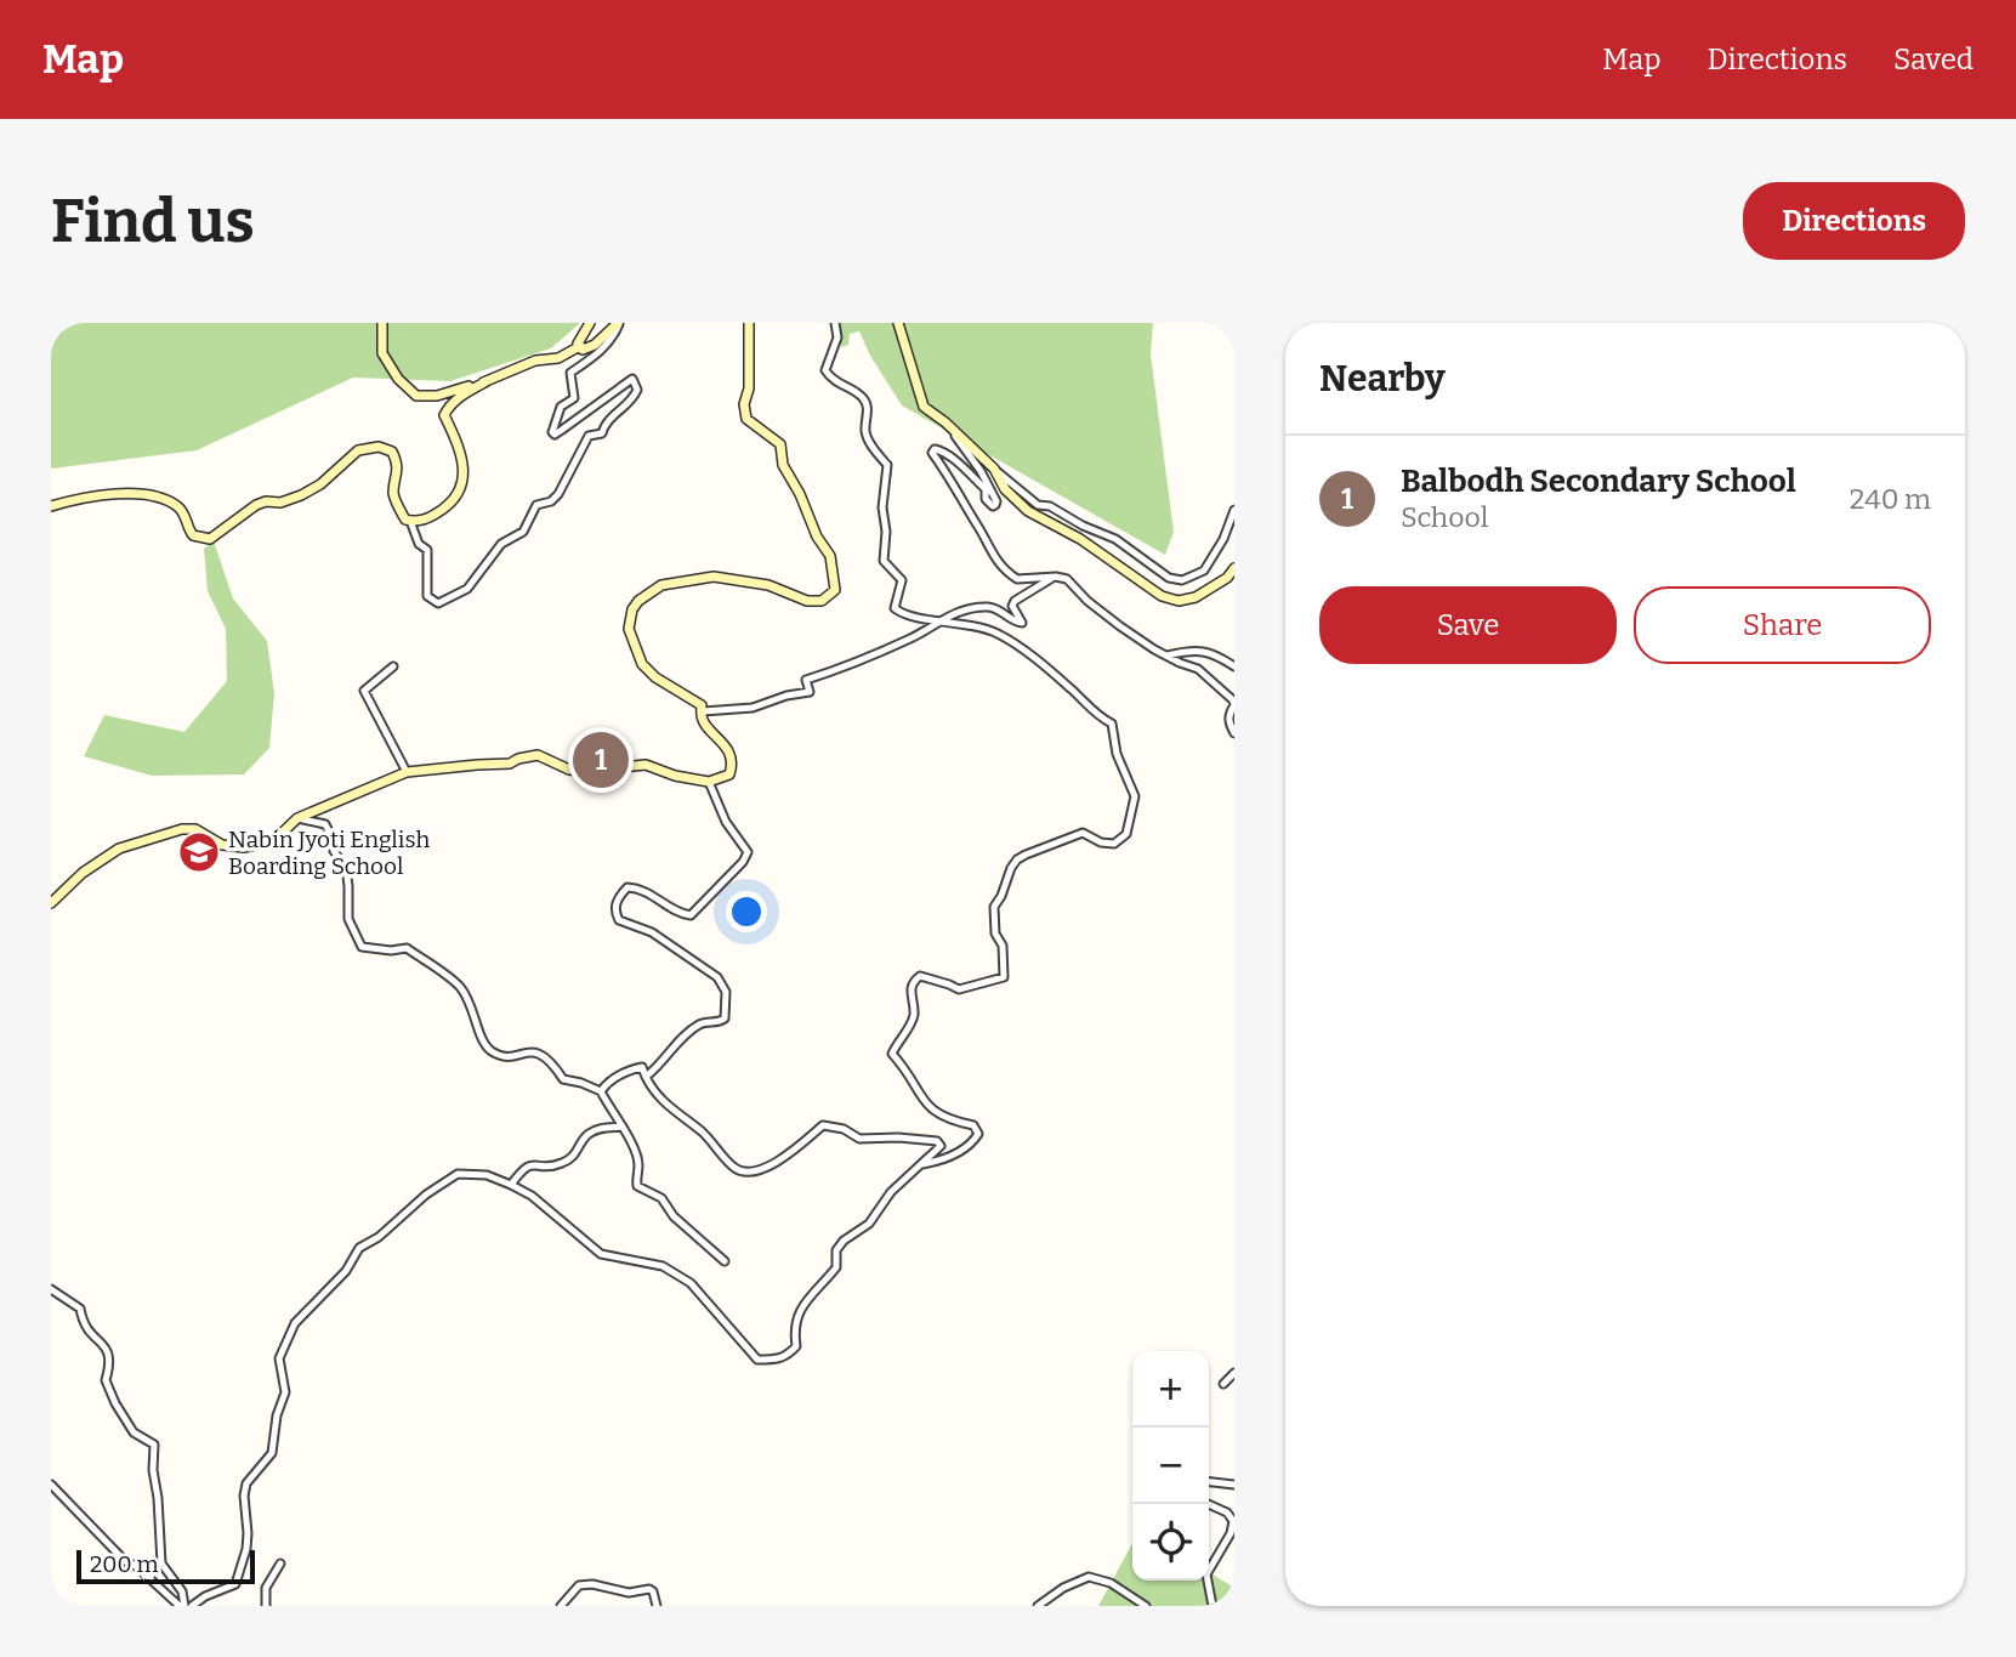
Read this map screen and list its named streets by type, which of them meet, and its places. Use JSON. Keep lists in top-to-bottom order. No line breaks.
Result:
{"places":{"school or university":["Nabin Jyoti English Boarding School"]},"scale_bar":"200 m","page":{"header":"Map","nav":["Map","Directions","Saved"],"buttons":["Directions",["Save","Share"]],"title":"Find us","heading":"Nearby","list":[{"mark":"1","name":"Balbodh Secondary School","note":"School","value":"240 m"}],"pins":"1","map_buttons":["+","−"],"scale":"200 m"}}
